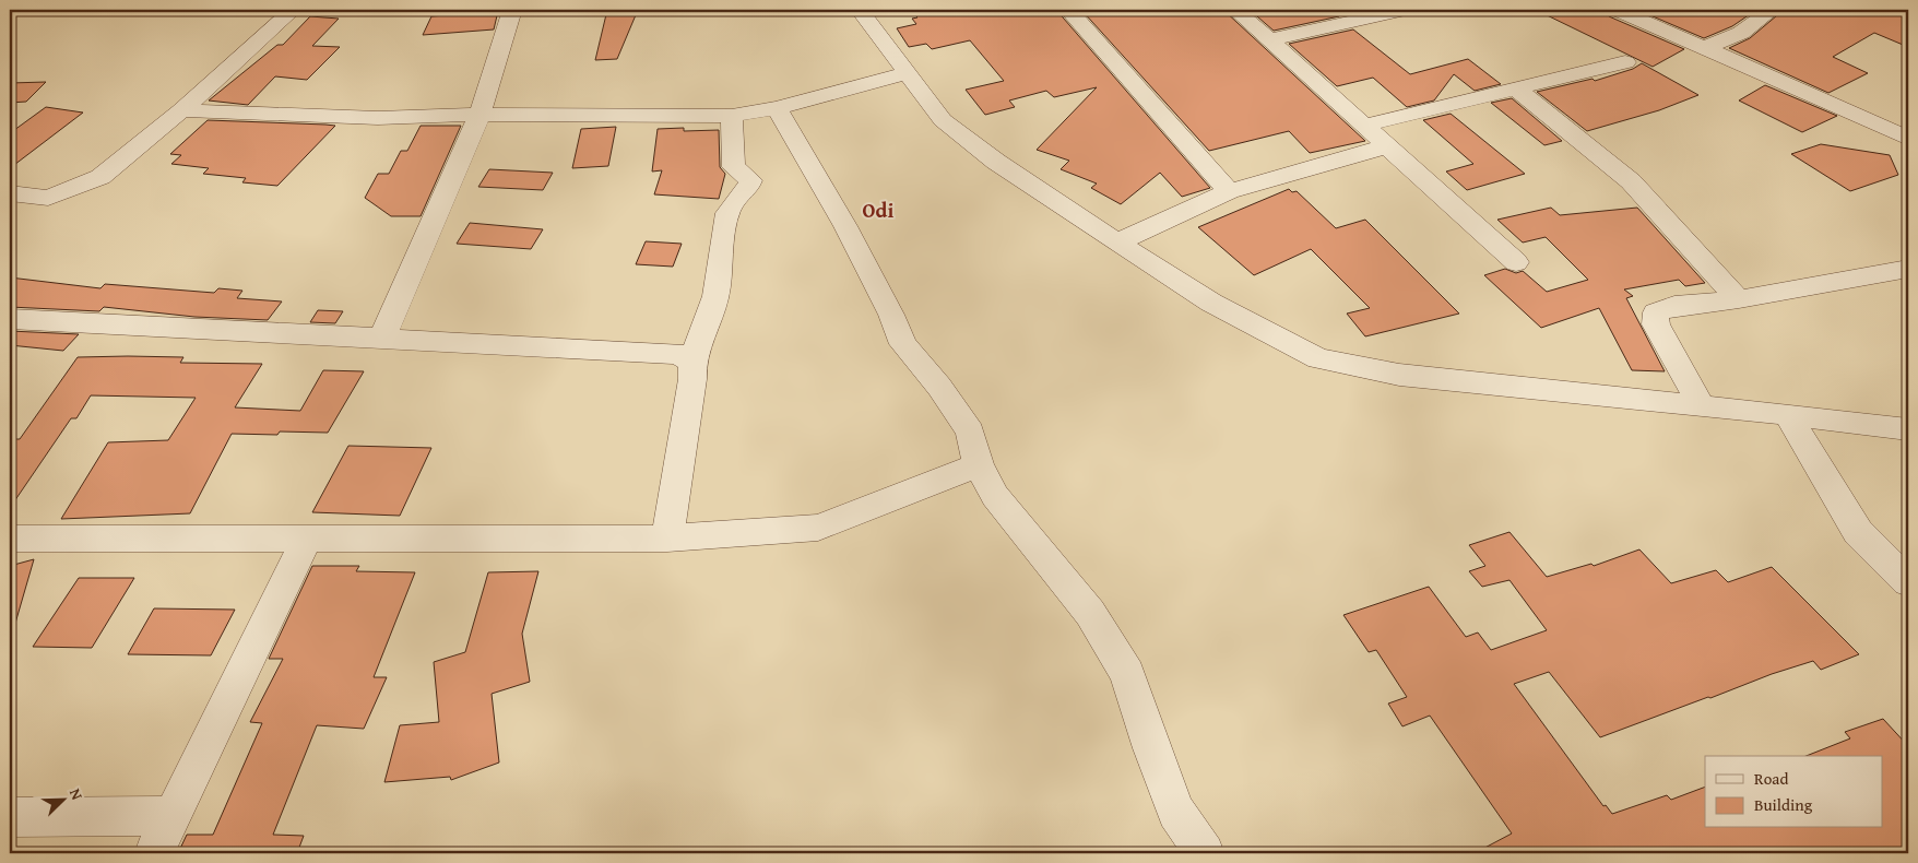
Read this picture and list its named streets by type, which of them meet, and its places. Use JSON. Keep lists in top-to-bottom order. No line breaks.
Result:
{"districts":["Odi"],"legend":["Road","Building"],"north":"top right"}
